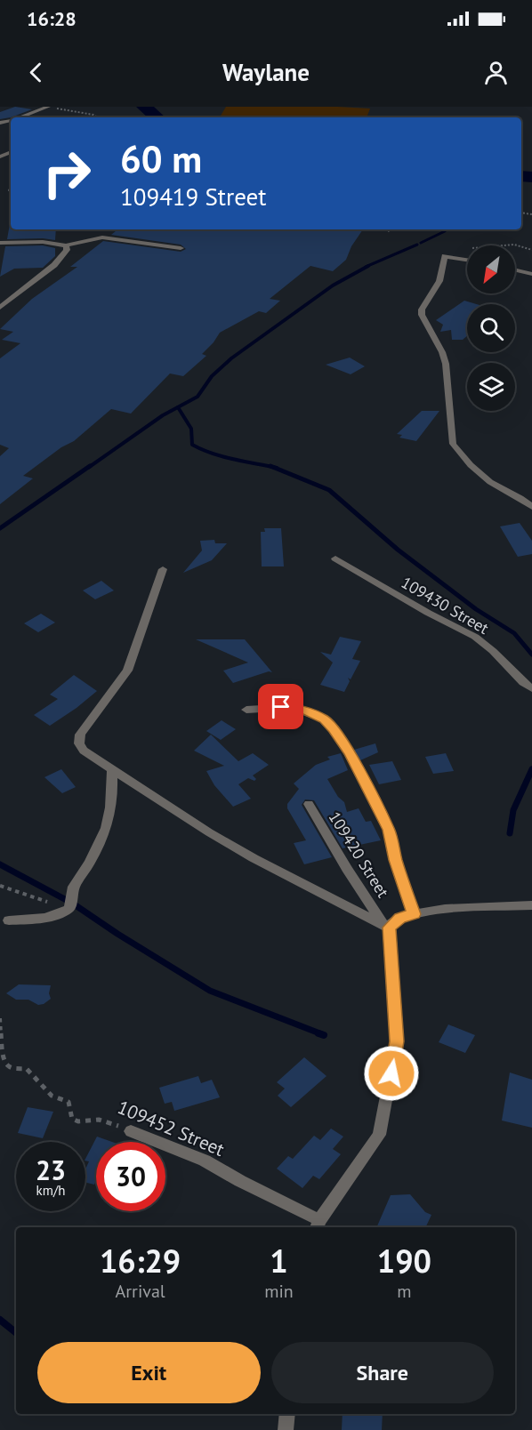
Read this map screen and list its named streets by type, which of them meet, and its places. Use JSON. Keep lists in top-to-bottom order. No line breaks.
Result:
{"streets":{"street":["109430 Street","109420 Street","109452 Street"]},"north":"bottom left","page":{"status":"16:28","header":"Waylane","turn":["60 m","109419 Street"],"speed":"23 km/h","limit":"30","eta":["16:29","Arrival","1","min","190","m"],"buttons":["Exit","Share"]}}
